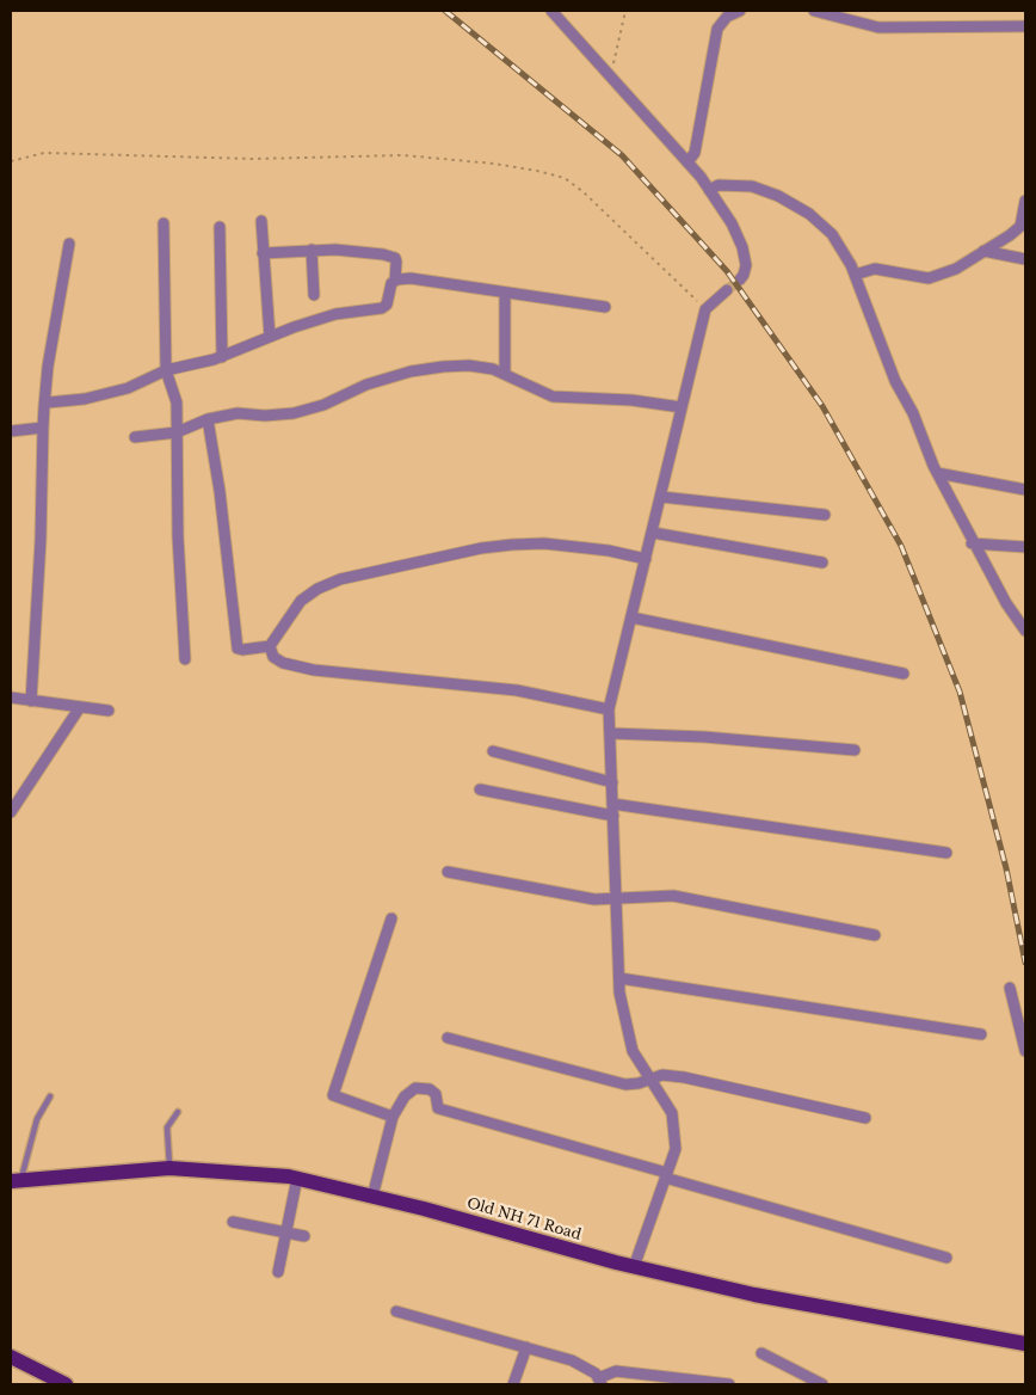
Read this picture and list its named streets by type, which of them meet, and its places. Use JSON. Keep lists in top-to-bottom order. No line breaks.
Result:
{"streets":{"main road":["Old NH 71 Road"]}}
